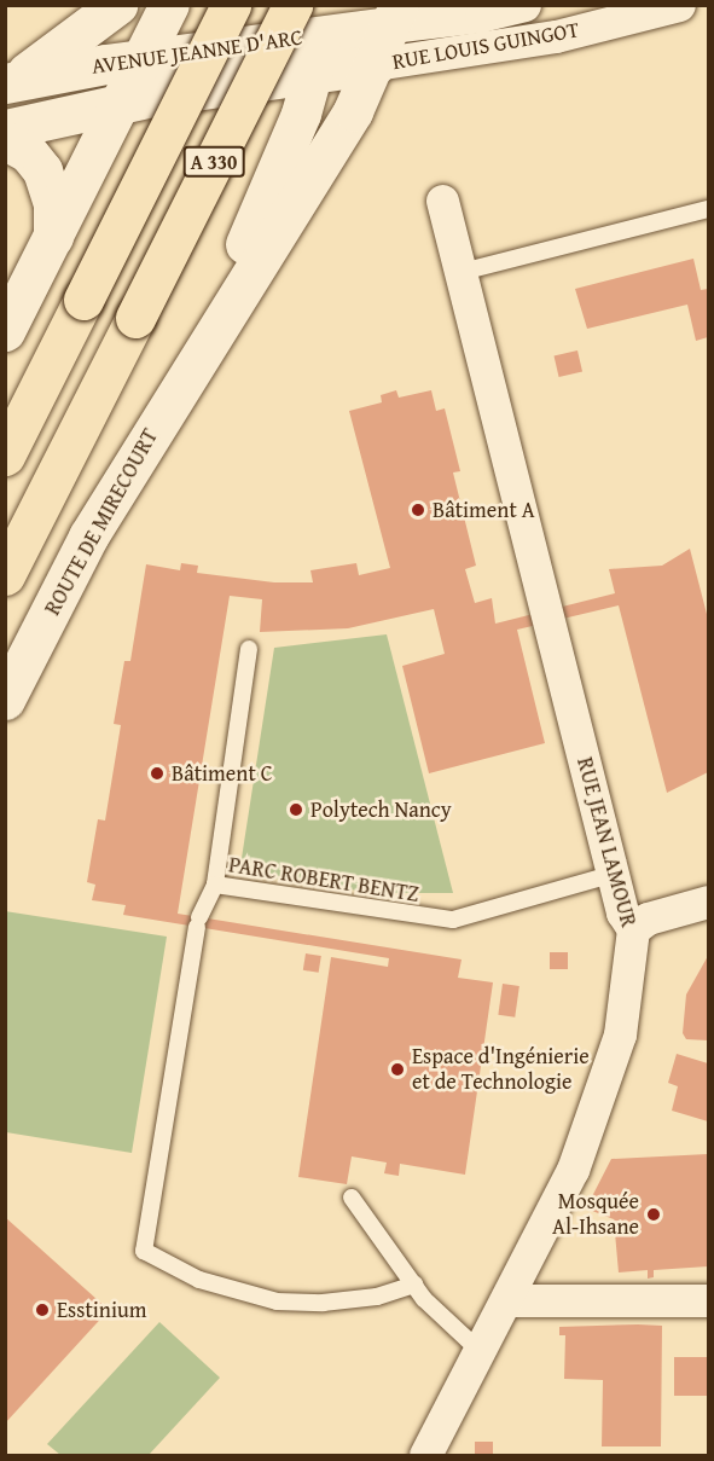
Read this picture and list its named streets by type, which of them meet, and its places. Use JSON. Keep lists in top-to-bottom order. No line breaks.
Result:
{"streets":{"highway":["A 330"],"main road":["AVENUE JEANNE D'ARC","ROUTE DE MIRECOURT"],"street":["RUE LOUIS GUINGOT","RUE JEAN LAMOUR"],"lane":["PARC ROBERT BENTZ"]},"crossings":[["RUE LOUIS GUINGOT","AVENUE JEANNE D'ARC"],["RUE LOUIS GUINGOT","ROUTE DE MIRECOURT"],["AVENUE JEANNE D'ARC","ROUTE DE MIRECOURT"],["RUE JEAN LAMOUR","PARC ROBERT BENTZ"]],"places":["Bâtiment A","Bâtiment C","Polytech Nancy","Espace d'Ingénierie et de Technologie","Mosquée Al-Ihsane","Esstinium"]}
